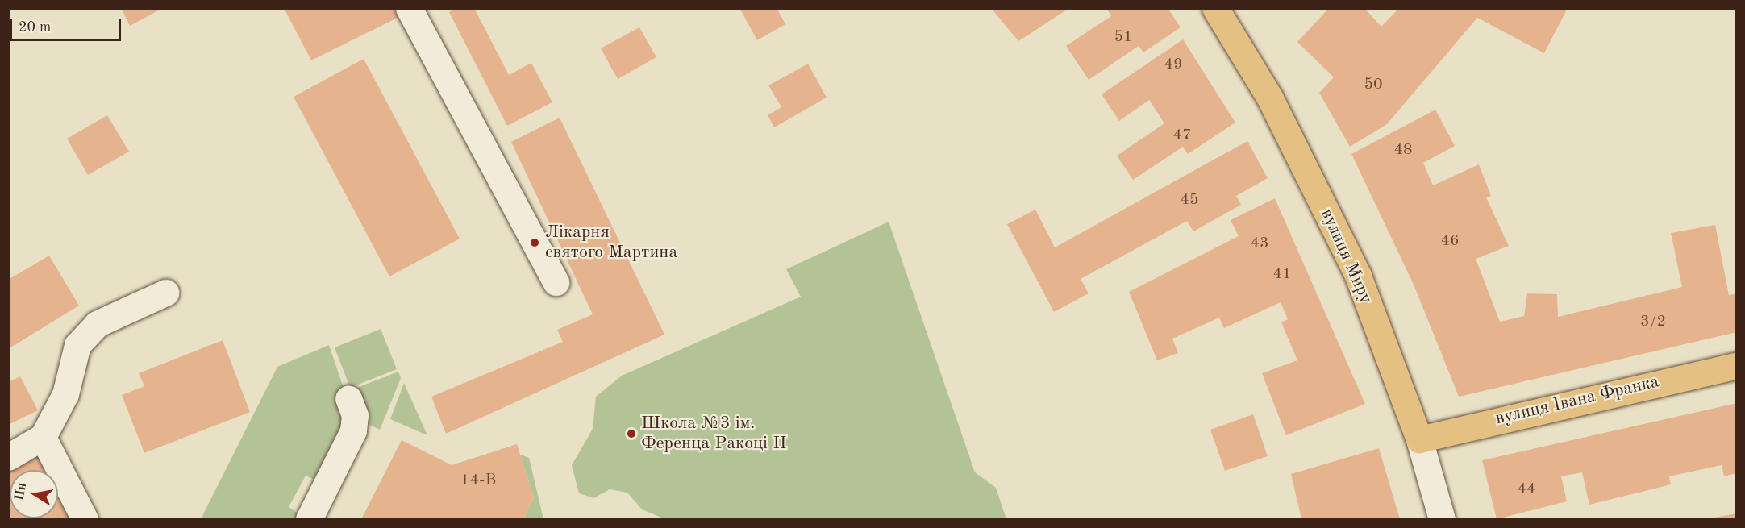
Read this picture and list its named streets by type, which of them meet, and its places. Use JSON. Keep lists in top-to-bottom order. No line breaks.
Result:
{"streets":{"main road":["вулиця Миру","вулиця Івана Франка"]},"crossings":[["вулиця Миру","вулиця Івана Франка"]],"places":["Лікарня святого Мартина","Школа №3 ім. Ференца Ракоці II"],"house_numbers":["51","49","50","47","48","45","46","43","41","3/2","14-В","44"],"scale_bar":"20 m","north":"left"}
